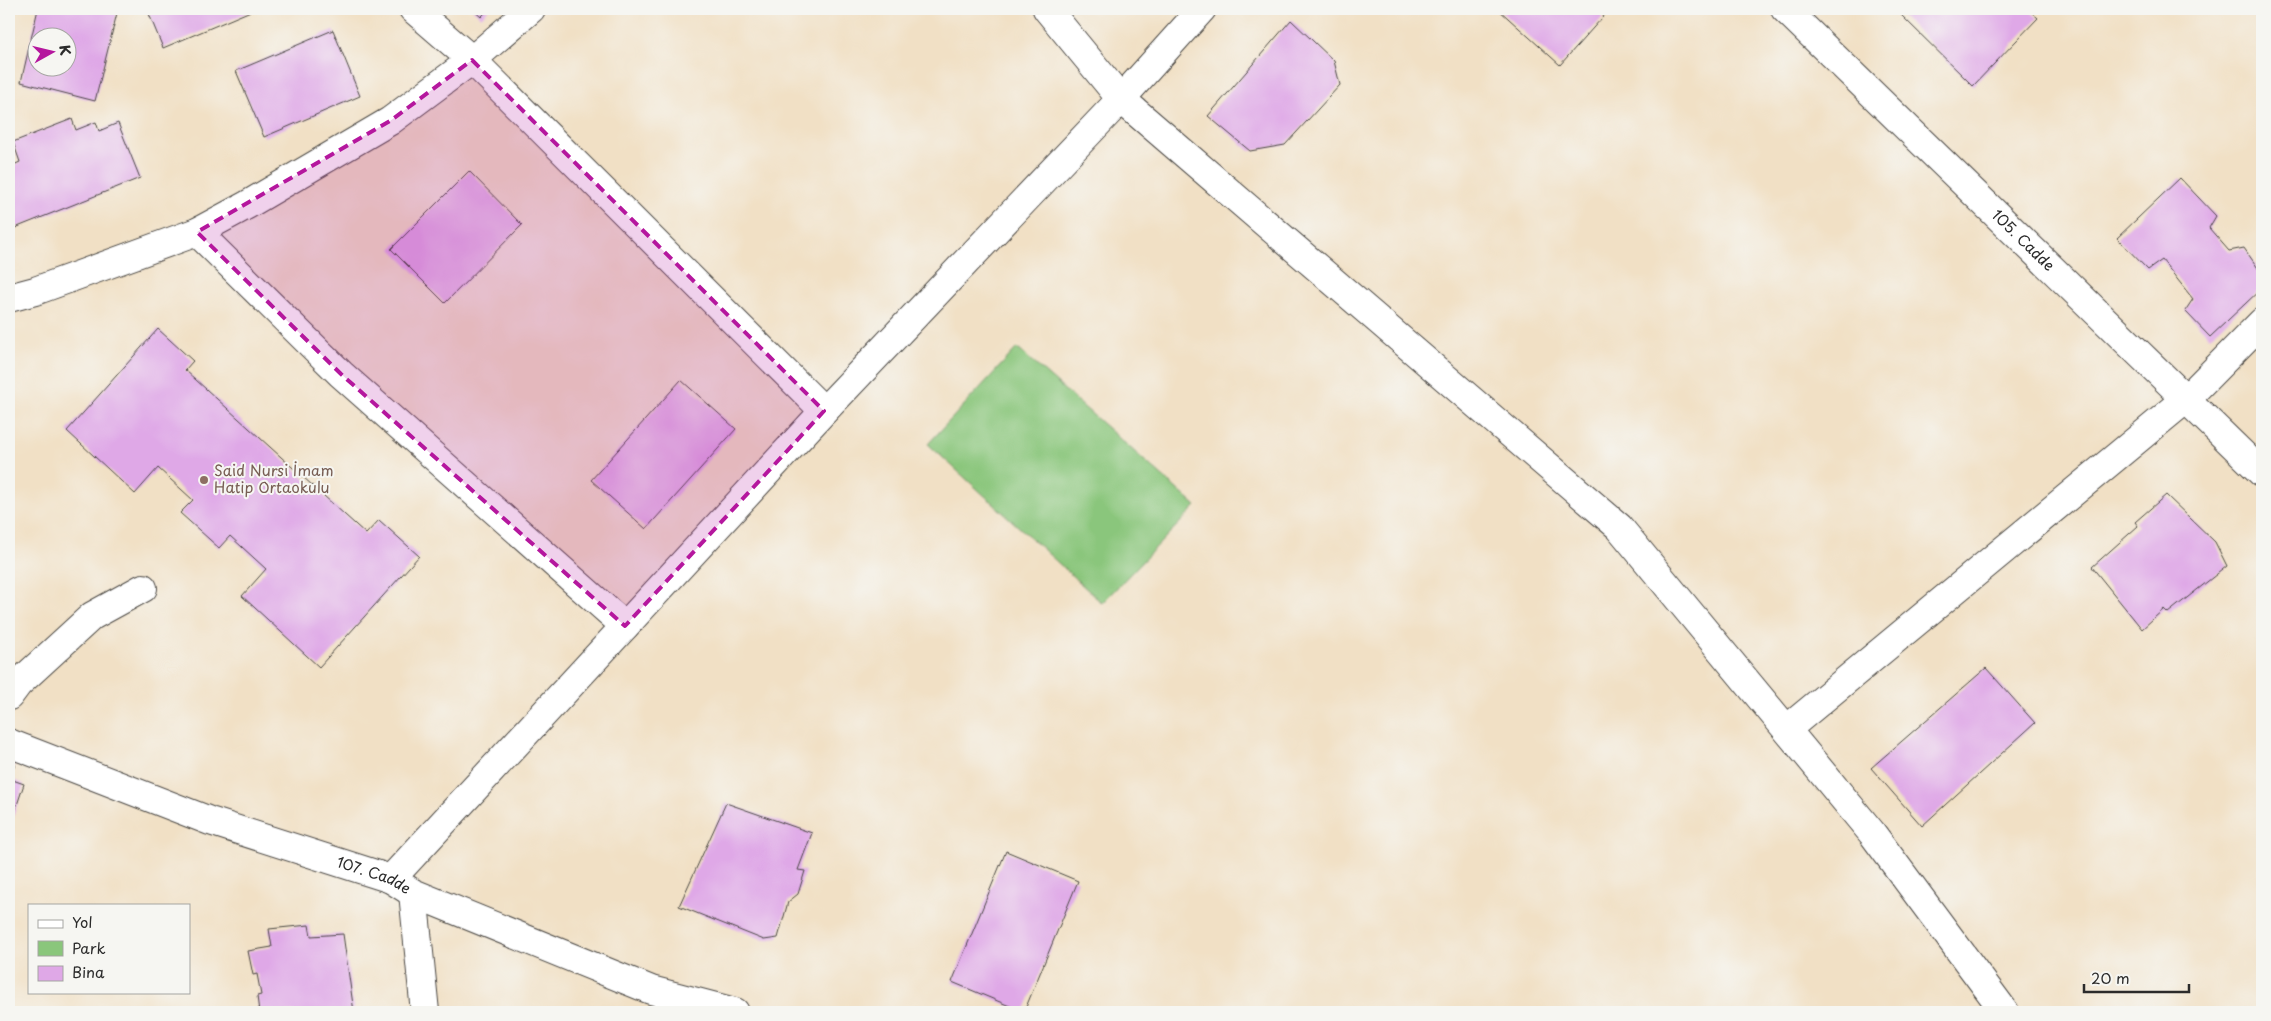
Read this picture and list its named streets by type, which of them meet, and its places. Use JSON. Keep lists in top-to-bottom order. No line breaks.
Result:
{"streets":{"street":["105. Cadde","107. Cadde"]},"places":["Said Nursi İmam Hatip Ortaokulu"],"legend":["Yol","Park","Bina"],"scale_bar":"20 m","north":"right"}
